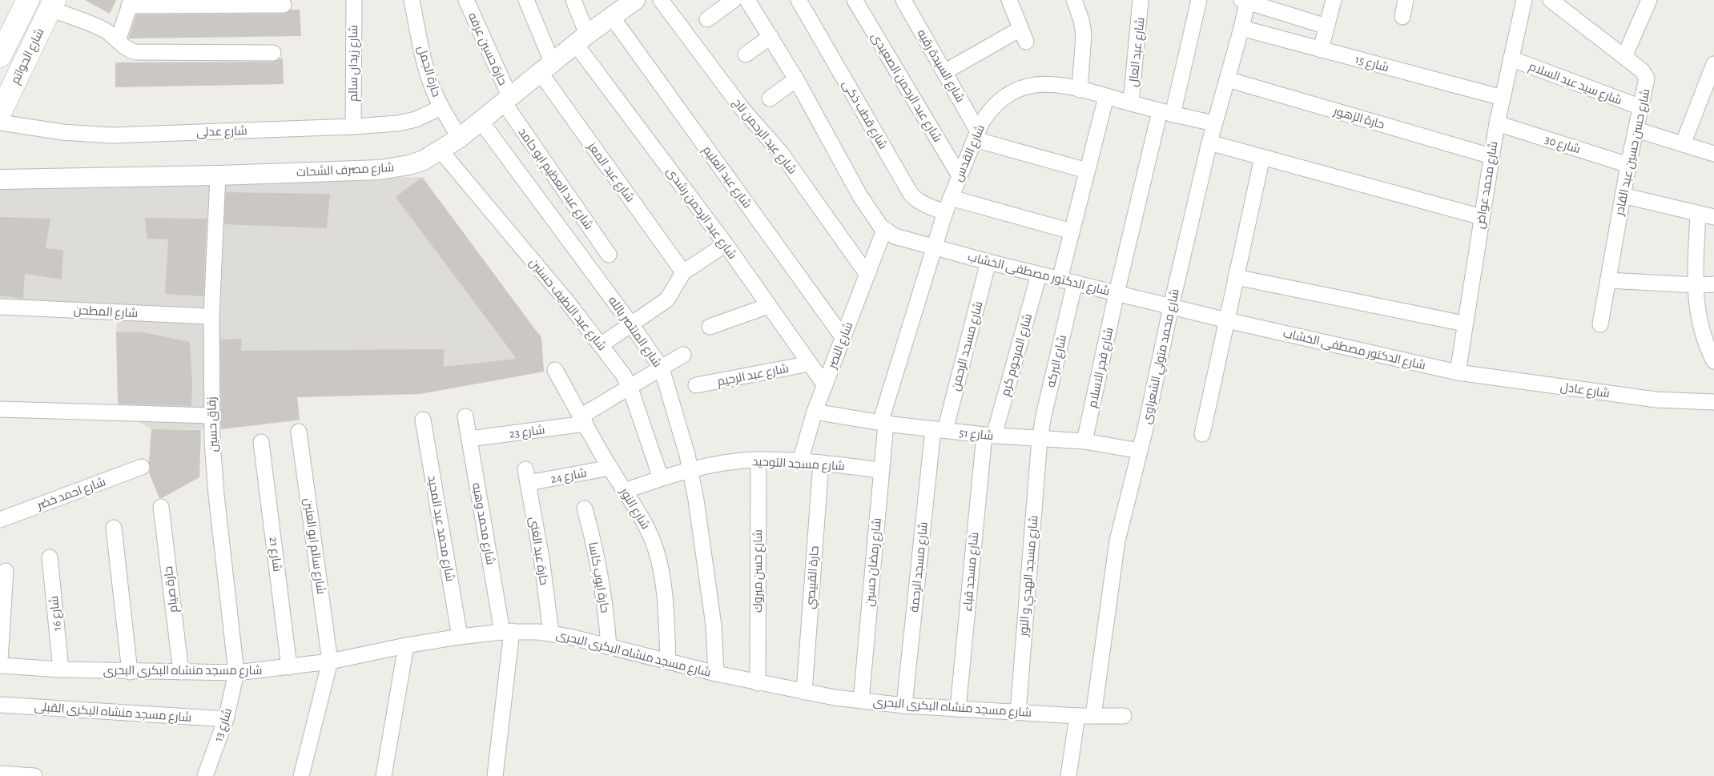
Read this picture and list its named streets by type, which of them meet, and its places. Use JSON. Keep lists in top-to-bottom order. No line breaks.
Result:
{"streets":{"main road":["شارع الحواتم"],"street":["حارة حسين عرفه","شارع عبد العال","شارع زيدان سالم","شارع 15","شارع السيدة رقيه","حارة الجمل","شارع سيد عبد السلام","شارع عبد الرحمن الصعيدى","شارع قطب ذكى","حارة الزهور","شارع عدلى","شارع عبد الرحمن تاج","شارع 30","شارع حسن حسين عبد القادر","شارع القدس","شارع مصرف الشحات","شارع عبد المعز","شارع عبد العليم","شارع عبد العظيم ابو حامد","شارع محمد عواض","شارع عبد الرحمن رشدى","شارع الدكتور مصطفى الخشاب","شارع عبد اللطيف حسنين","شارع المطحن","شارع المنتصر بالله","شارع النصر","شارع مسجد الرحمن","شارع المرحوم كرم","شارع محمد متولي الشعراوى","شارع البركه","شارع فجر الاسلام","شارع عبد الرحيم","شارع عادل","زقاق حسين","شارع 23","شارع 51","شارع مسجد التوحيد","شارع 24","شارع احمد خضر","شارع النور","شارع محمد وهبه","شارع محمد عبد المجيد","شارع سالم ابو العنين","حارة عبد الغنى","شارع 21","شارع رمضان حسين","شارع مسجد الرحمة","شارع حسن مبروك","شارع مسجد قباء","شارع مسجد الهدي و النور","حارة ايوب كاسا","حارة القبيصي","حارة صيام","شارع 16","شارع مسجد منشاه البكرى البحرى","شارع مسجد منشاه البكرى القبلى","شارع 13"]},"crossings":[["حارة حسين عرفه","شارع مصرف الشحات"],["حارة حسين عرفه","شارع عبد العظيم ابو حامد"],["شارع عبد العال","شارع القدس"],["شارع زيدان سالم","شارع عدلى"],["شارع 15","شارع محمد عواض"],["شارع 15","شارع محمد متولي الشعراوى"],["شارع السيدة رقيه","شارع القدس"],["حارة الجمل","شارع عدلى"],["حارة الجمل","شارع مصرف الشحات"],["شارع سيد عبد السلام","شارع حسن حسين عبد القادر"],["شارع سيد عبد السلام","شارع محمد عواض"],["شارع عبد الرحمن الصعيدى","شارع القدس"],["شارع قطب ذكى","شارع القدس"],["حارة الزهور","شارع محمد عواض"],["حارة الزهور","شارع محمد متولي الشعراوى"],["شارع عبد الرحمن تاج","شارع النصر"],["شارع 30","شارع حسن حسين عبد القادر"],["شارع 30","شارع محمد عواض"],["شارع القدس","شارع الدكتور مصطفى الخشاب"],["شارع القدس","شارع محمد متولي الشعراوى"],["شارع القدس","شارع فجر الاسلام"],["شارع القدس","شارع 51"],["شارع القدس","شارع رمضان حسين"],["شارع مصرف الشحات","شارع عبد المعز"],["شارع مصرف الشحات","شارع عبد العليم"],["شارع مصرف الشحات","شارع عبد العظيم ابو حامد"],["شارع مصرف الشحات","شارع عبد الرحمن رشدى"],["شارع مصرف الشحات","شارع عبد اللطيف حسنين"],["شارع مصرف الشحات","شارع المنتصر بالله"],["شارع مصرف الشحات","زقاق حسين"],["شارع عبد العليم","شارع النصر"],["شارع محمد عواض","شارع الدكتور مصطفى الخشاب"],["شارع محمد عواض","شارع عادل"],["شارع عبد الرحمن رشدى","شارع النصر"],["شارع عبد الرحمن رشدى","شارع عبد الرحيم"],["شارع الدكتور مصطفى الخشاب","شارع النصر"],["شارع الدكتور مصطفى الخشاب","شارع مسجد الرحمن"],["شارع الدكتور مصطفى الخشاب","شارع المرحوم كرم"],["شارع الدكتور مصطفى الخشاب","شارع محمد متولي الشعراوى"],["شارع الدكتور مصطفى الخشاب","شارع البركه"],["شارع الدكتور مصطفى الخشاب","شارع فجر الاسلام"],["شارع الدكتور مصطفى الخشاب","شارع عادل"],["شارع عبد اللطيف حسنين","شارع مسجد التوحيد"],["شارع المطحن","زقاق حسين"],["شارع المنتصر بالله","شارع مسجد التوحيد"],["شارع المنتصر بالله","شارع مسجد منشاه البكرى البحرى"],["شارع النصر","شارع 51"],["شارع النصر","شارع مسجد التوحيد"],["شارع مسجد الرحمن","شارع 51"],["شارع مسجد الرحمن","شارع مسجد الرحمة"],["شارع المرحوم كرم","شارع 51"],["شارع المرحوم كرم","شارع مسجد قباء"],["شارع محمد متولي الشعراوى","شارع 51"],["شارع محمد متولي الشعراوى","شارع مسجد منشاه البكرى البحرى"],["شارع البركه","شارع 51"],["شارع البركه","شارع مسجد الهدي و النور"],["شارع فجر الاسلام","شارع 51"],["زقاق حسين","شارع مسجد منشاه البكرى البحرى"],["زقاق حسين","شارع 13"],["شارع 23","شارع النور"],["شارع 23","شارع محمد وهبه"],["شارع 51","شارع رمضان حسين"],["شارع 51","شارع مسجد الرحمة"],["شارع 51","شارع مسجد قباء"],["شارع 51","شارع مسجد الهدي و النور"],["شارع مسجد التوحيد","شارع النور"],["شارع مسجد التوحيد","شارع رمضان حسين"],["شارع مسجد التوحيد","شارع حسن مبروك"],["شارع مسجد التوحيد","حارة القبيصي"],["شارع 24","شارع النور"],["شارع 24","حارة عبد الغنى"],["شارع النور","شارع مسجد منشاه البكرى البحرى"],["شارع محمد وهبه","شارع مسجد منشاه البكرى البحرى"],["شارع محمد عبد المجيد","شارع مسجد منشاه البكرى البحرى"],["شارع سالم ابو العنين","شارع مسجد منشاه البكرى البحرى"],["حارة عبد الغنى","شارع مسجد منشاه البكرى البحرى"],["شارع 21","شارع مسجد منشاه البكرى البحرى"],["شارع رمضان حسين","شارع مسجد منشاه البكرى البحرى"],["شارع مسجد الرحمة","شارع مسجد منشاه البكرى البحرى"],["شارع حسن مبروك","شارع مسجد منشاه البكرى البحرى"],["شارع مسجد قباء","شارع مسجد منشاه البكرى البحرى"],["شارع مسجد الهدي و النور","شارع مسجد منشاه البكرى البحرى"],["حارة ايوب كاسا","شارع مسجد منشاه البكرى البحرى"],["حارة القبيصي","شارع مسجد منشاه البكرى البحرى"],["حارة صيام","شارع مسجد منشاه البكرى البحرى"],["شارع 16","شارع مسجد منشاه البكرى البحرى"],["شارع مسجد منشاه البكرى البحرى","شارع 13"],["شارع مسجد منشاه البكرى القبلى","شارع 13"]]}
